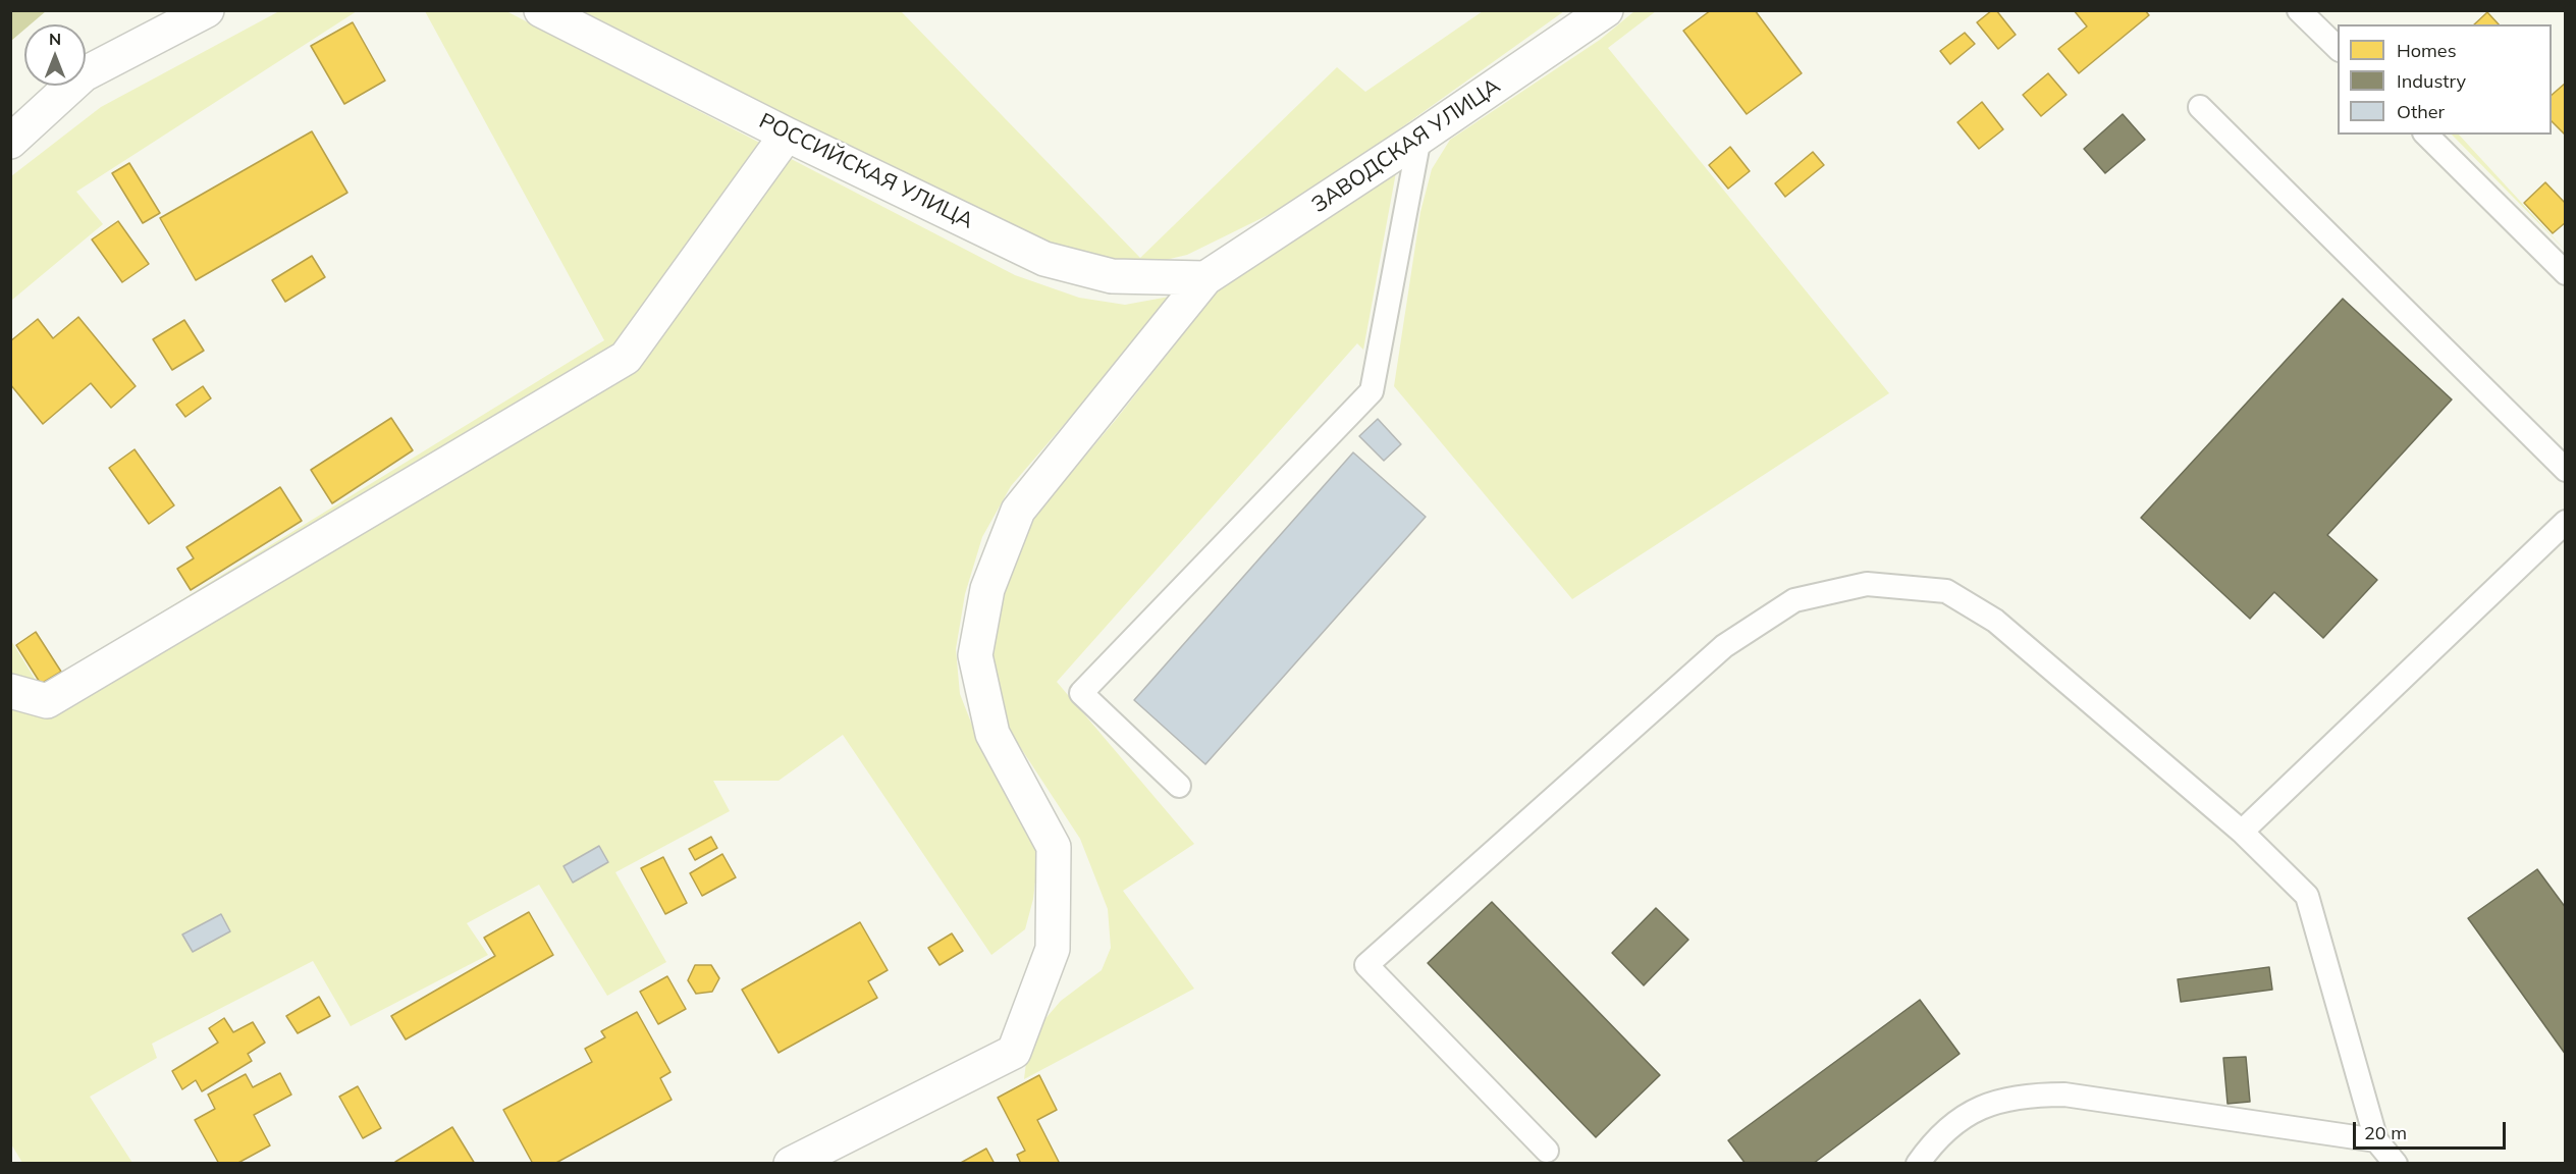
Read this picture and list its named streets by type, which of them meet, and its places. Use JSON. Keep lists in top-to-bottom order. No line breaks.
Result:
{"streets":{"street":["ЗАВОДСКАЯ УЛИЦА","РОССИЙСКАЯ УЛИЦА"]},"crossings":[["ЗАВОДСКАЯ УЛИЦА","РОССИЙСКАЯ УЛИЦА"]],"legend":["Homes","Industry","Other"],"scale_bar":"20 m","north":"top"}
